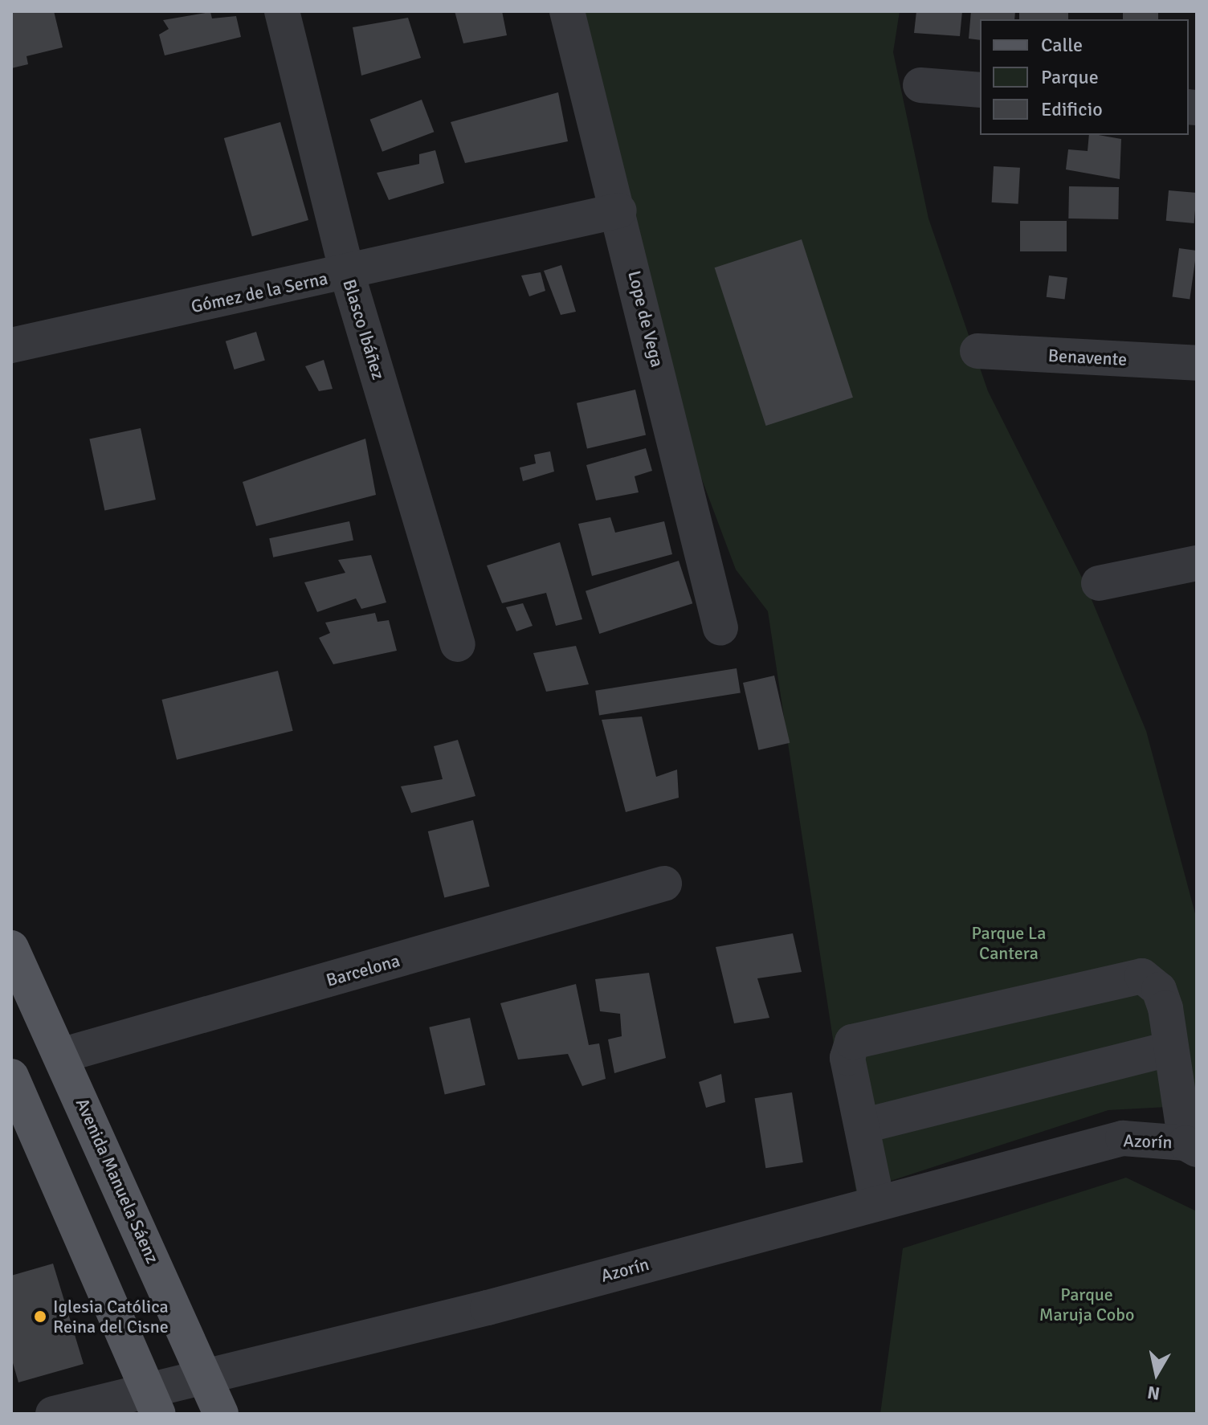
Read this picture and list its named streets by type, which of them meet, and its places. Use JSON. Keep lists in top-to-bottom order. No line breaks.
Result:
{"streets":{"main road":["Avenida Manuela Sáenz"],"street":["Gómez de la Serna","Lope de Vega","Blasco Ibáñez","Benavente","Barcelona","Azorín"]},"crossings":[["Gómez de la Serna","Lope de Vega"],["Gómez de la Serna","Blasco Ibáñez"],["Barcelona","Avenida Manuela Sáenz"],["Azorín","Avenida Manuela Sáenz"]],"parks":["Parque La Cantera","Parque Maruja Cobo"],"places":["Iglesia Católica Reina del Cisne"],"legend":["Calle","Parque","Edificio"],"north":"bottom"}
